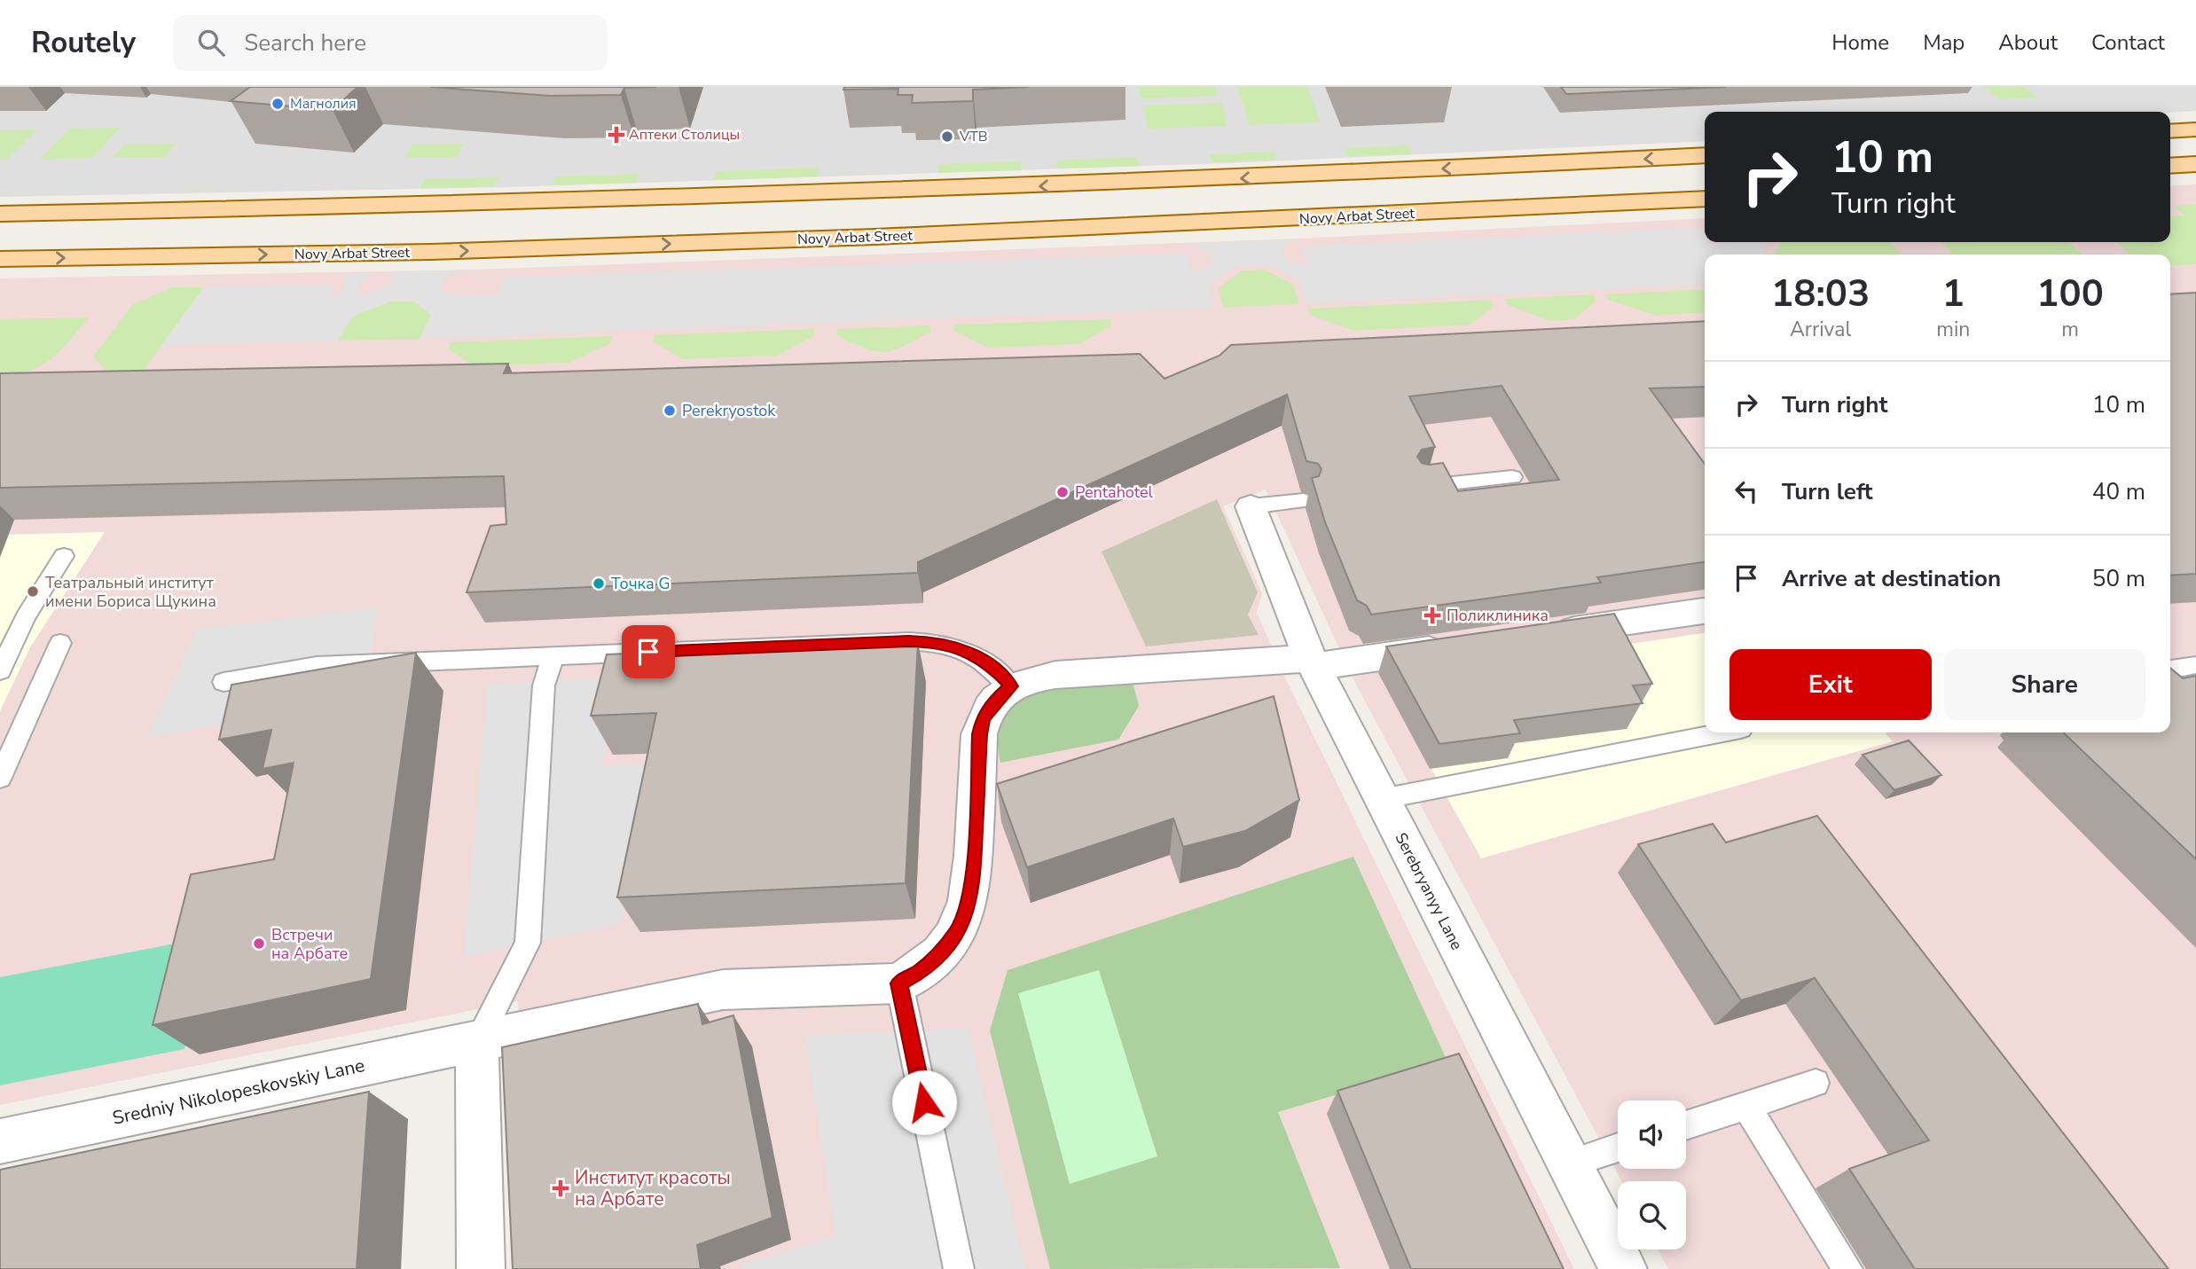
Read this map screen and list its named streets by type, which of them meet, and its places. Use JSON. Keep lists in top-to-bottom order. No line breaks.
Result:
{"streets":{"main road":["Novy Arbat Street"],"street":["Serebryanyy Lane","Sredniy Nikolopeskovskiy Lane"]},"places":{"other":["Магнолия","VTB","Perekryostok","Pentahotel","Точка G","Театральный институт имени Бориса Щукина","Встречи на Арбате"],"health":["Аптеки Столицы","Поликлиника","Институт красоты на Арбате"]},"page":{"header":"Routely","search":"Search here","nav":["Home","Map","About","Contact"],"turn":["10 m","Turn right"],"eta":["18:03","Arrival","1","min","100","m"],"list":[{"name":"Turn right","value":"10 m"},{"name":"Turn left","value":"40 m"},{"name":"Arrive at destination","value":"50 m"}],"buttons":["Exit","Share"]}}
